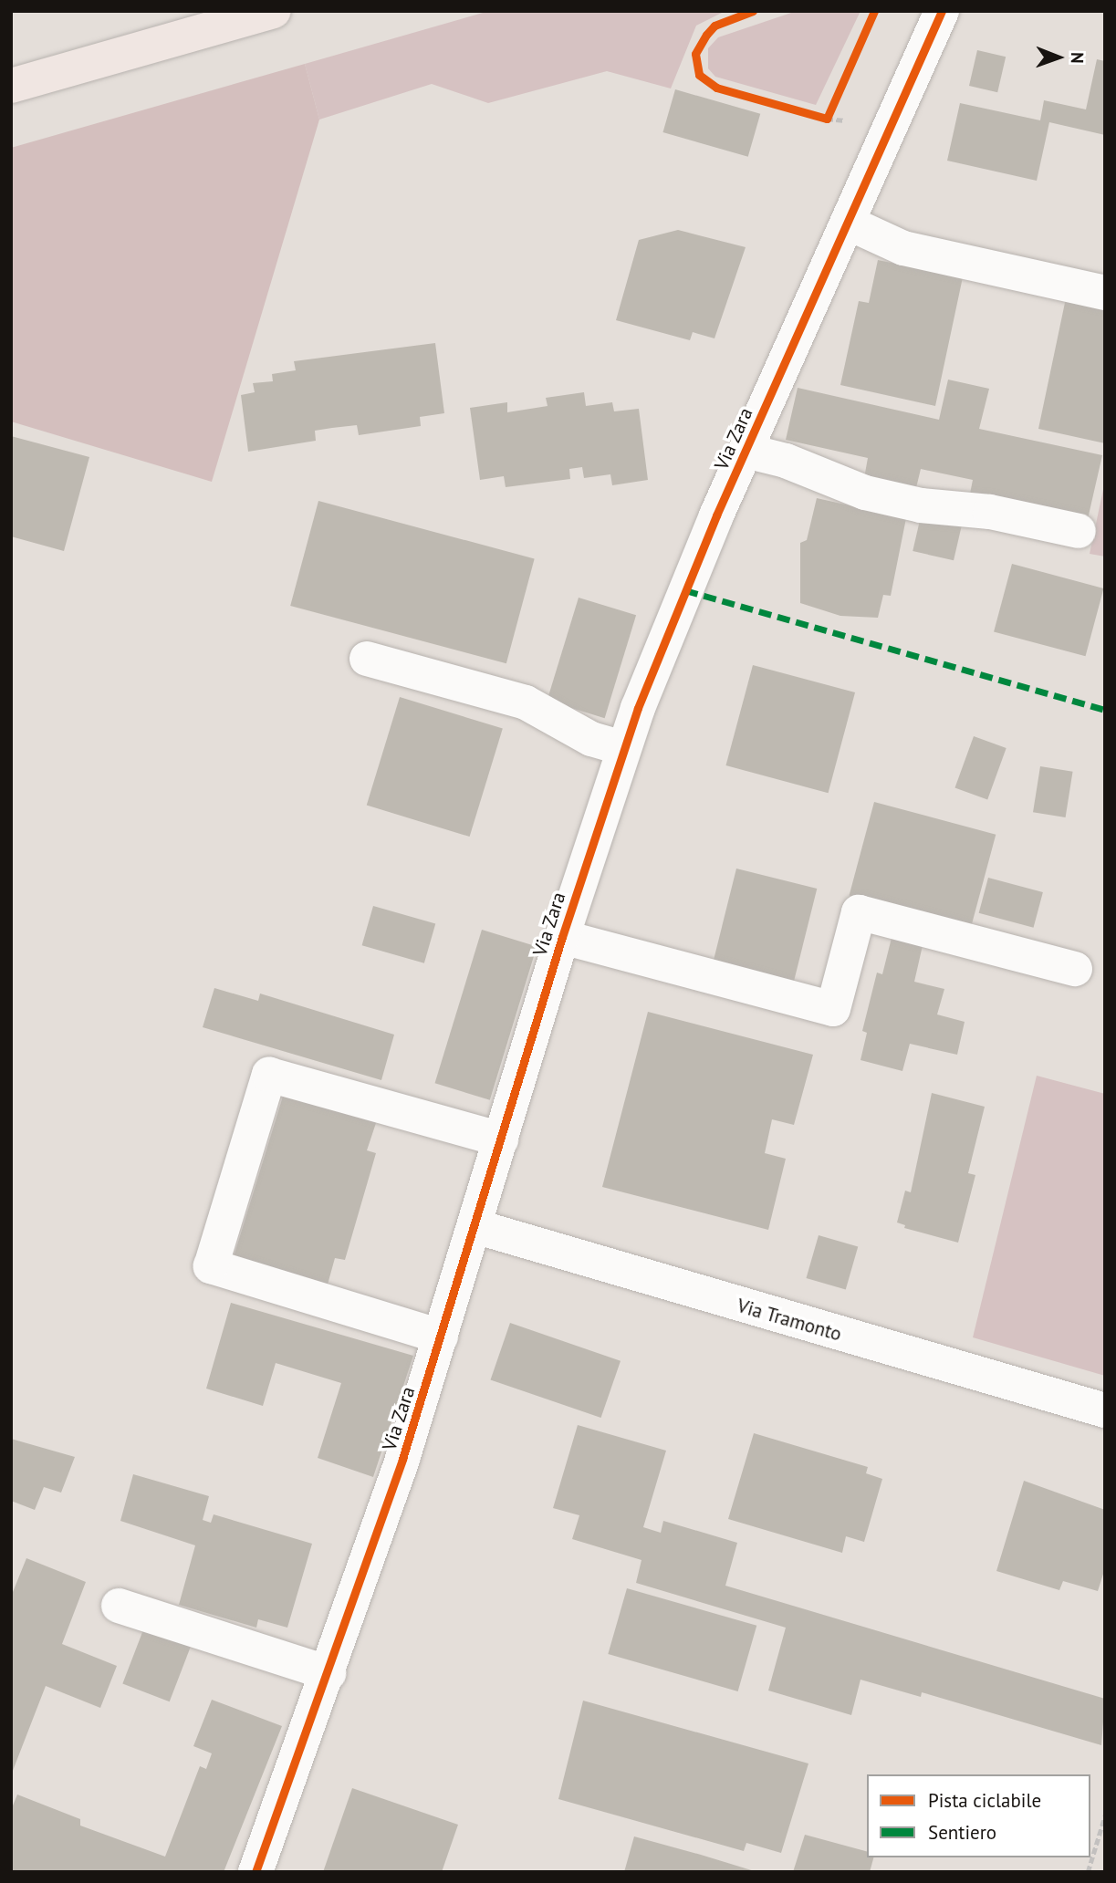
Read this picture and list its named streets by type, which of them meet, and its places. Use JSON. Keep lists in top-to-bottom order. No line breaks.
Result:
{"streets":{"street":["Via Zara","Via Tramonto"]},"crossings":[["Via Zara","Via Tramonto"]],"legend":["Pista ciclabile","Sentiero"],"north":"right"}
